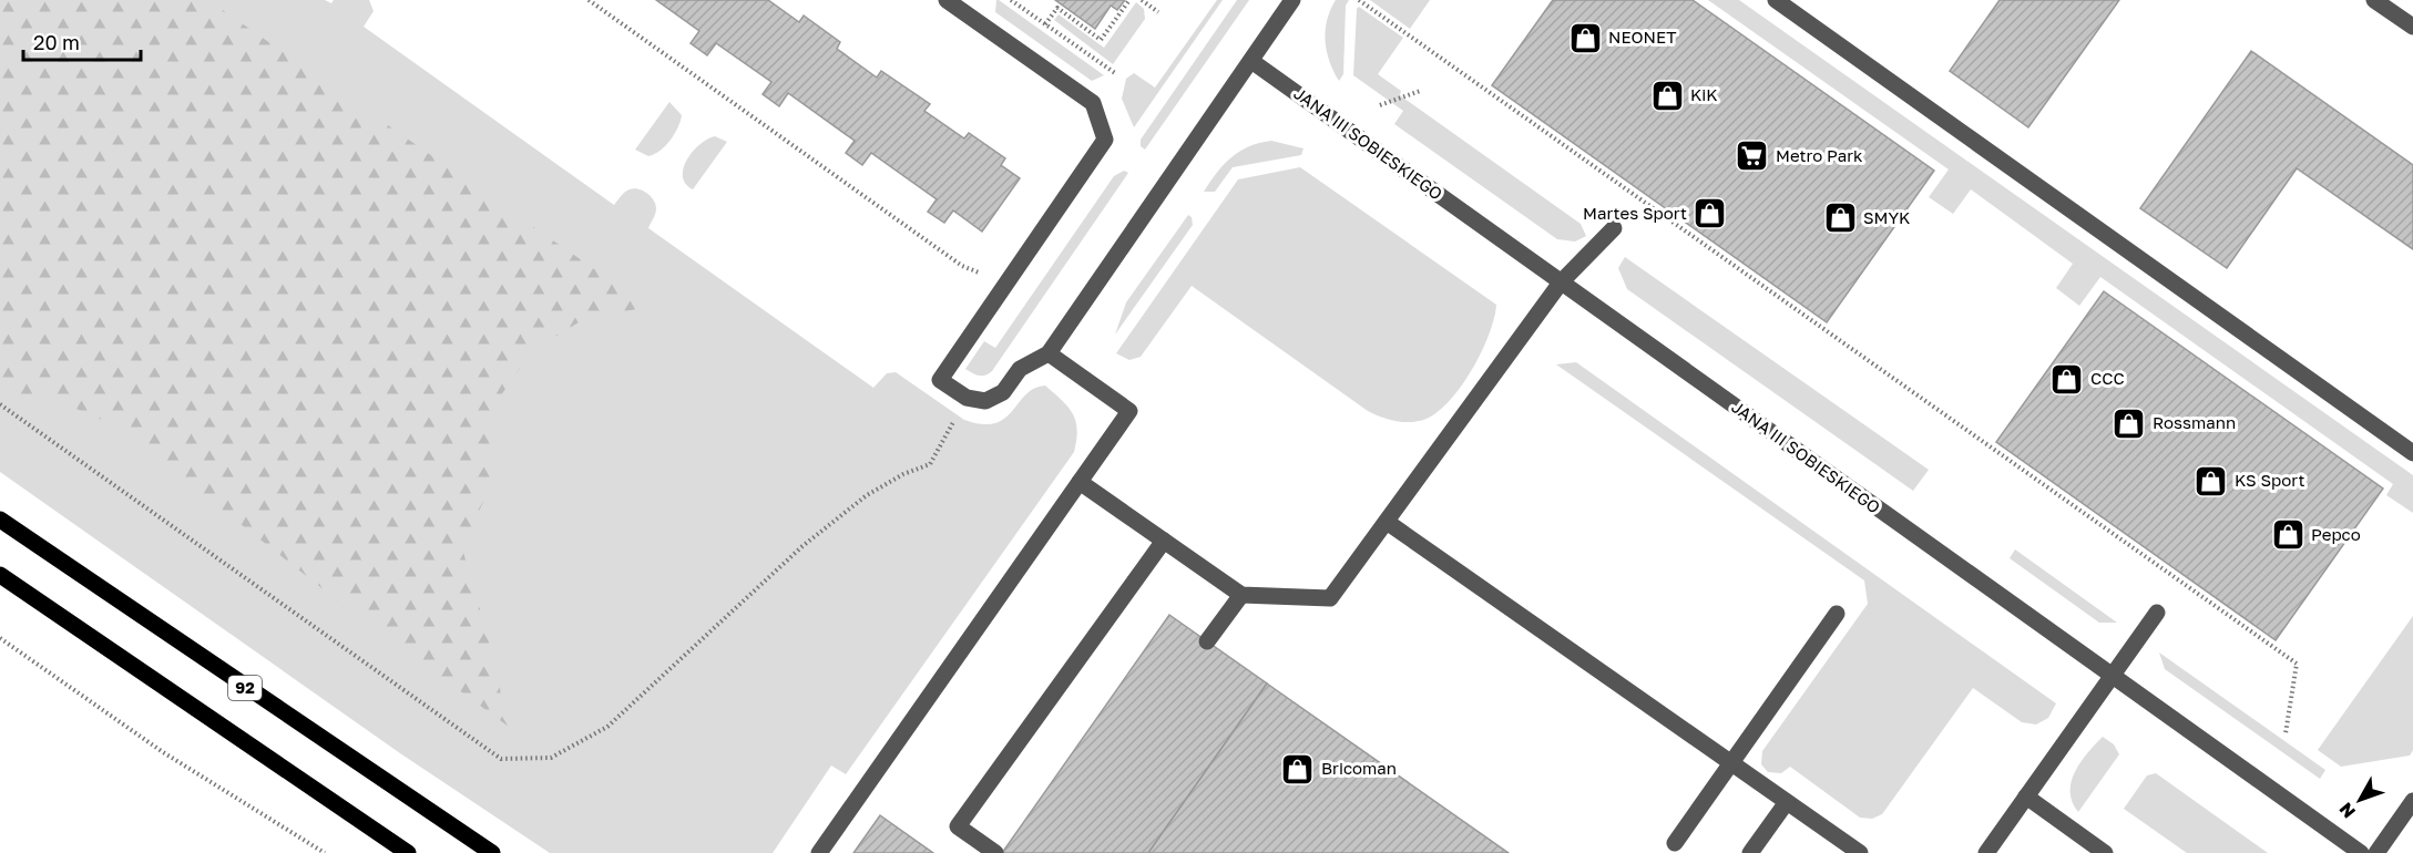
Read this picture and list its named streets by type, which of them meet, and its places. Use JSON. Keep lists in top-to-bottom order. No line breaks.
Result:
{"streets":{"main road":["92"],"street":["JANA III SOBIESKIEGO"]},"places":{"shop":["NEONET","KiK","Martes Sport","SMYK","CCC","Rossmann","KS Sport","Pepco","Bricoman"],"supermarket":["Metro Park"]},"scale_bar":"20 m","north":"bottom left"}
